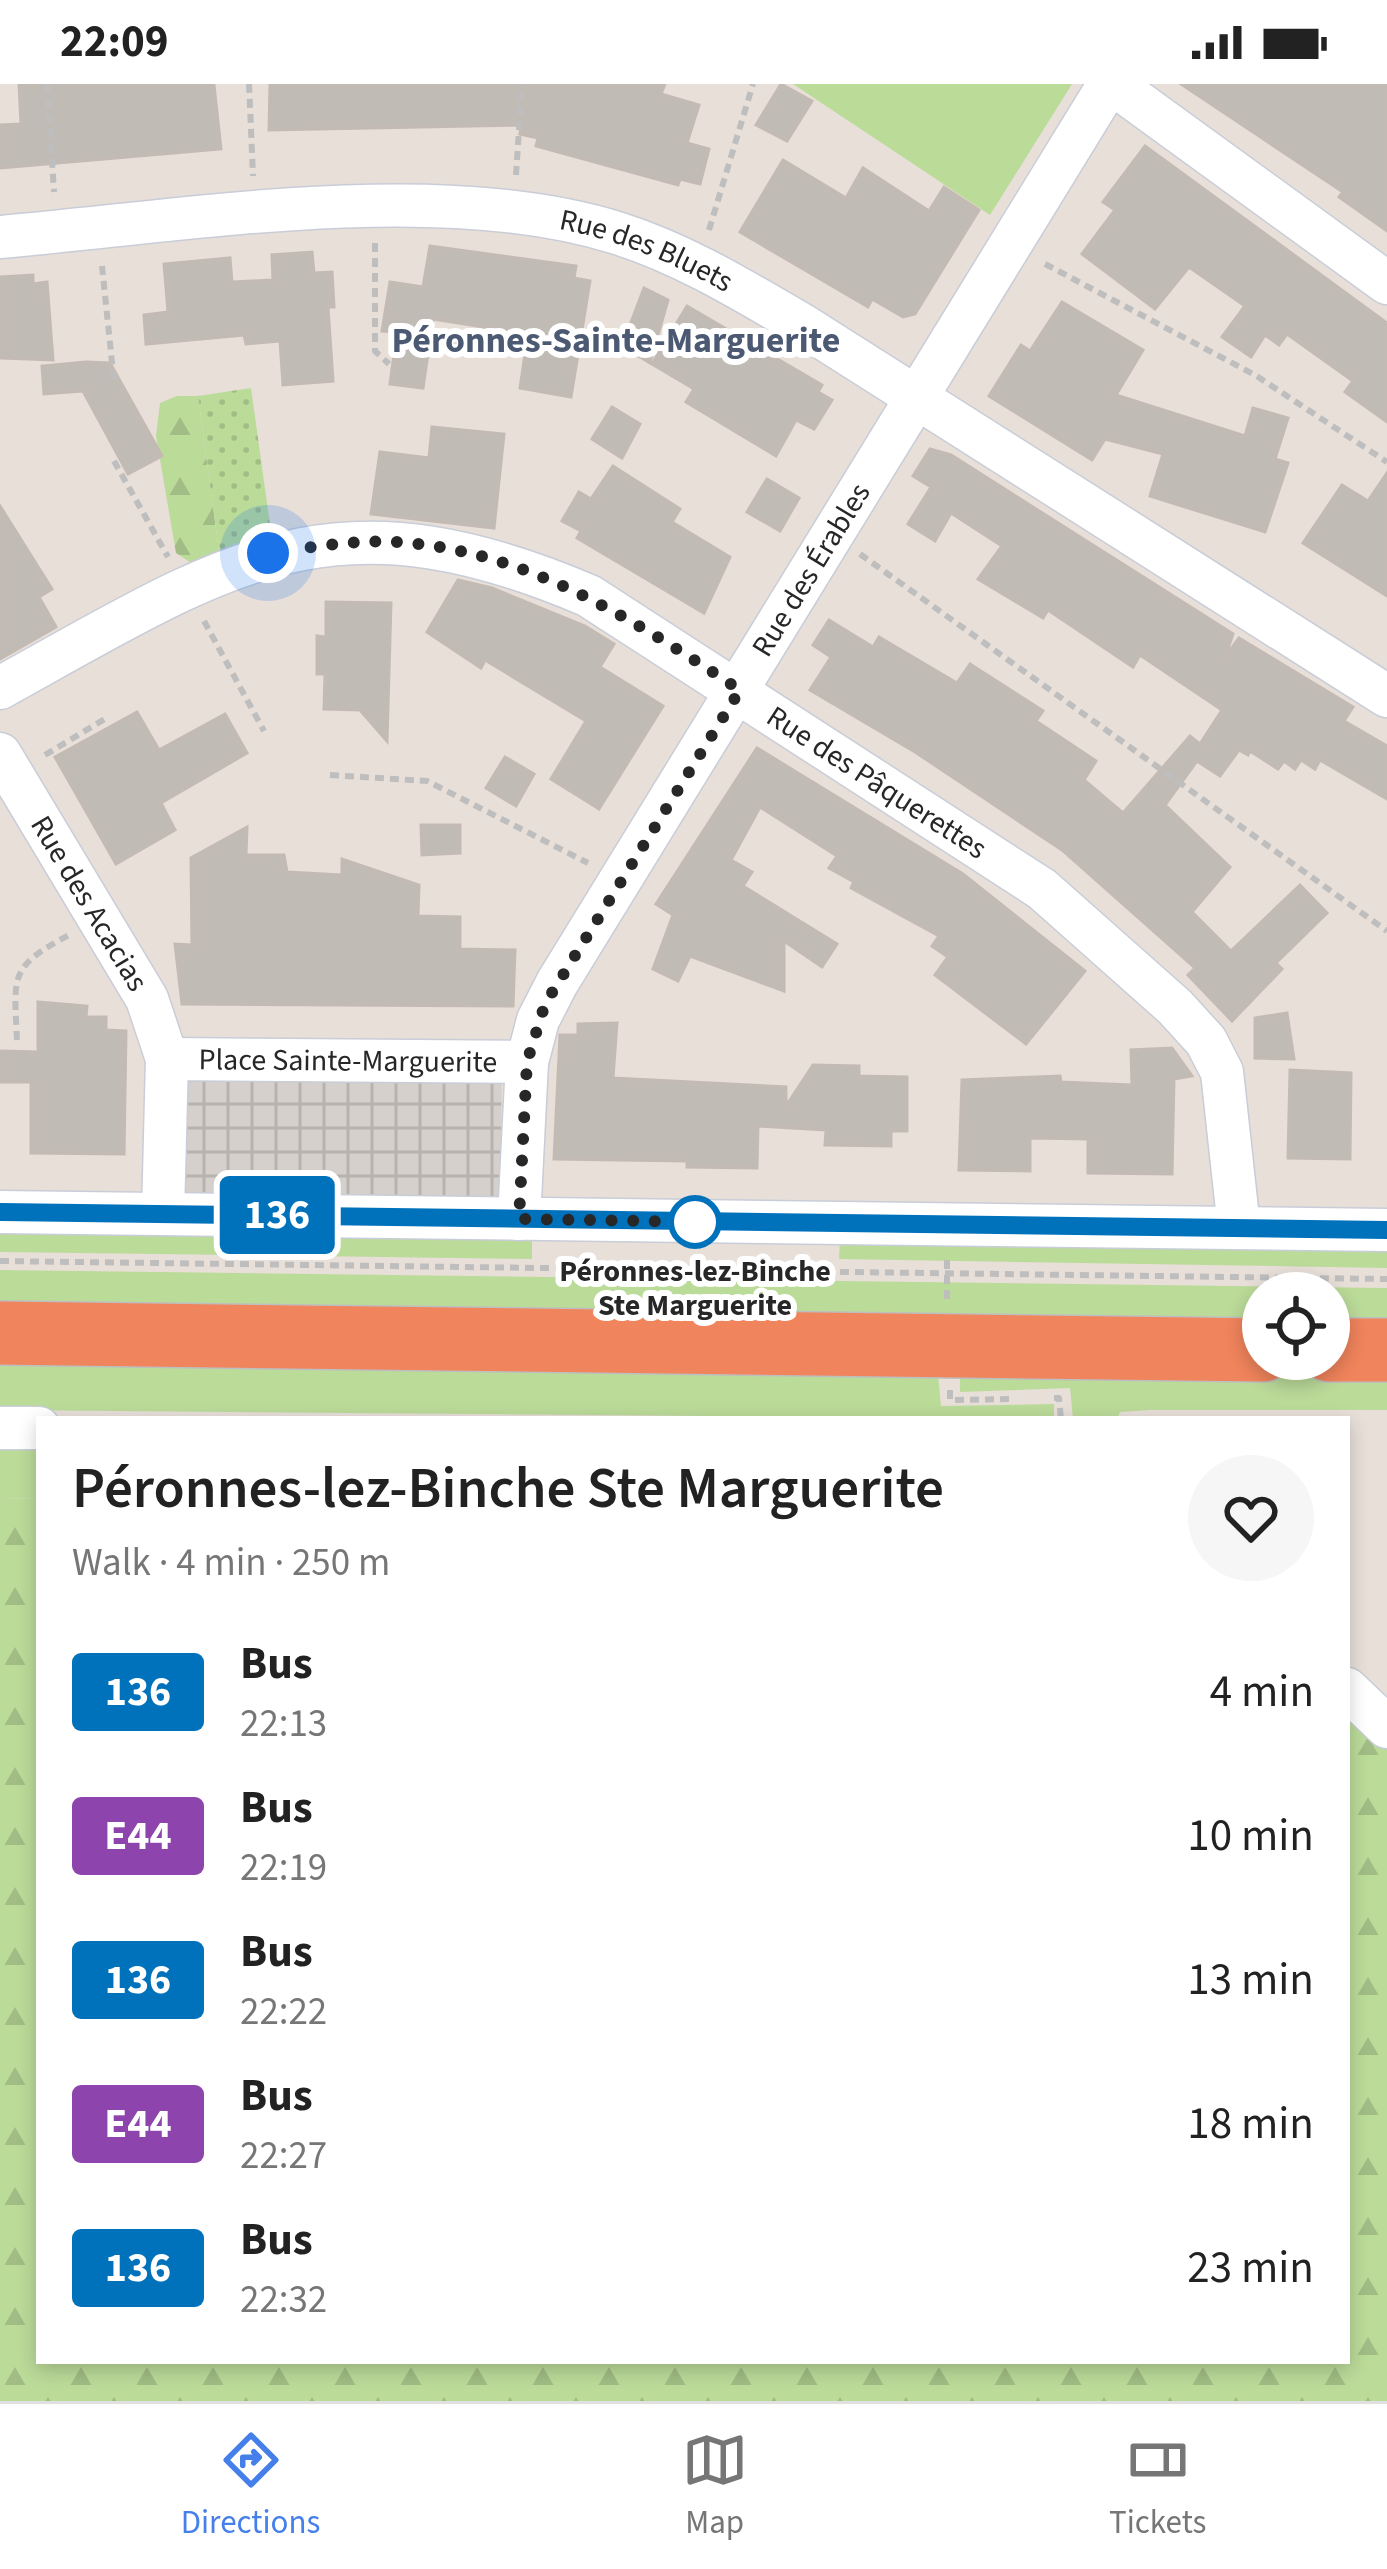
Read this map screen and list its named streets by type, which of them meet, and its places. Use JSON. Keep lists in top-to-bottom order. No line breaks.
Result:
{"streets":{"street":["Rue des Bluets","Rue des Érables","Rue des Pâquerettes","Rue des Acacias","Place Sainte-Marguerite"]},"crossings":[["Rue des Bluets","Rue des Érables"],["Rue des Érables","Rue des Pâquerettes"],["Rue des Érables","Place Sainte-Marguerite"],["Rue des Acacias","Place Sainte-Marguerite"]],"districts":["Péronnes-Sainte-Marguerite"],"places":["Péronnes-lez-Binche Ste Marguerite"],"lines":["bus line 136"],"page":{"status":"22:09","on_map":"136","heading":["Péronnes-lez-Binche Ste Marguerite","Walk · 4 min · 250 m"],"list":[{"mark":"136","name":"Bus","note":"22:13","value":"4 min"},{"mark":"E44","name":"Bus","note":"22:19","value":"10 min"},{"mark":"136","name":"Bus","note":"22:22","value":"13 min"},{"mark":"E44","name":"Bus","note":"22:27","value":"18 min"},{"mark":"136","name":"Bus","note":"22:32","value":"23 min"}],"tabs":["Directions","Map","Tickets"]}}
